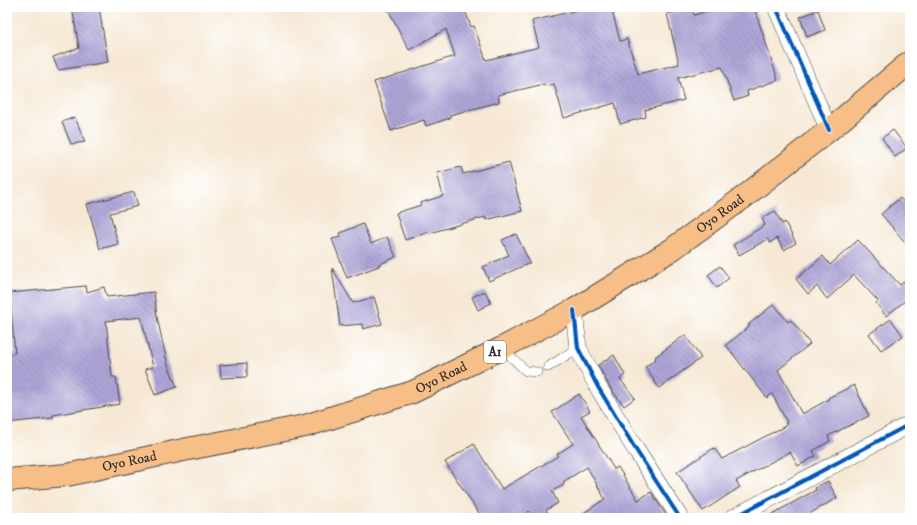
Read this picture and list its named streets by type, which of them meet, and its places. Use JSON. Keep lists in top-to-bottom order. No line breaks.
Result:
{"streets":{"highway":["Oyo Road","A1"]}}
